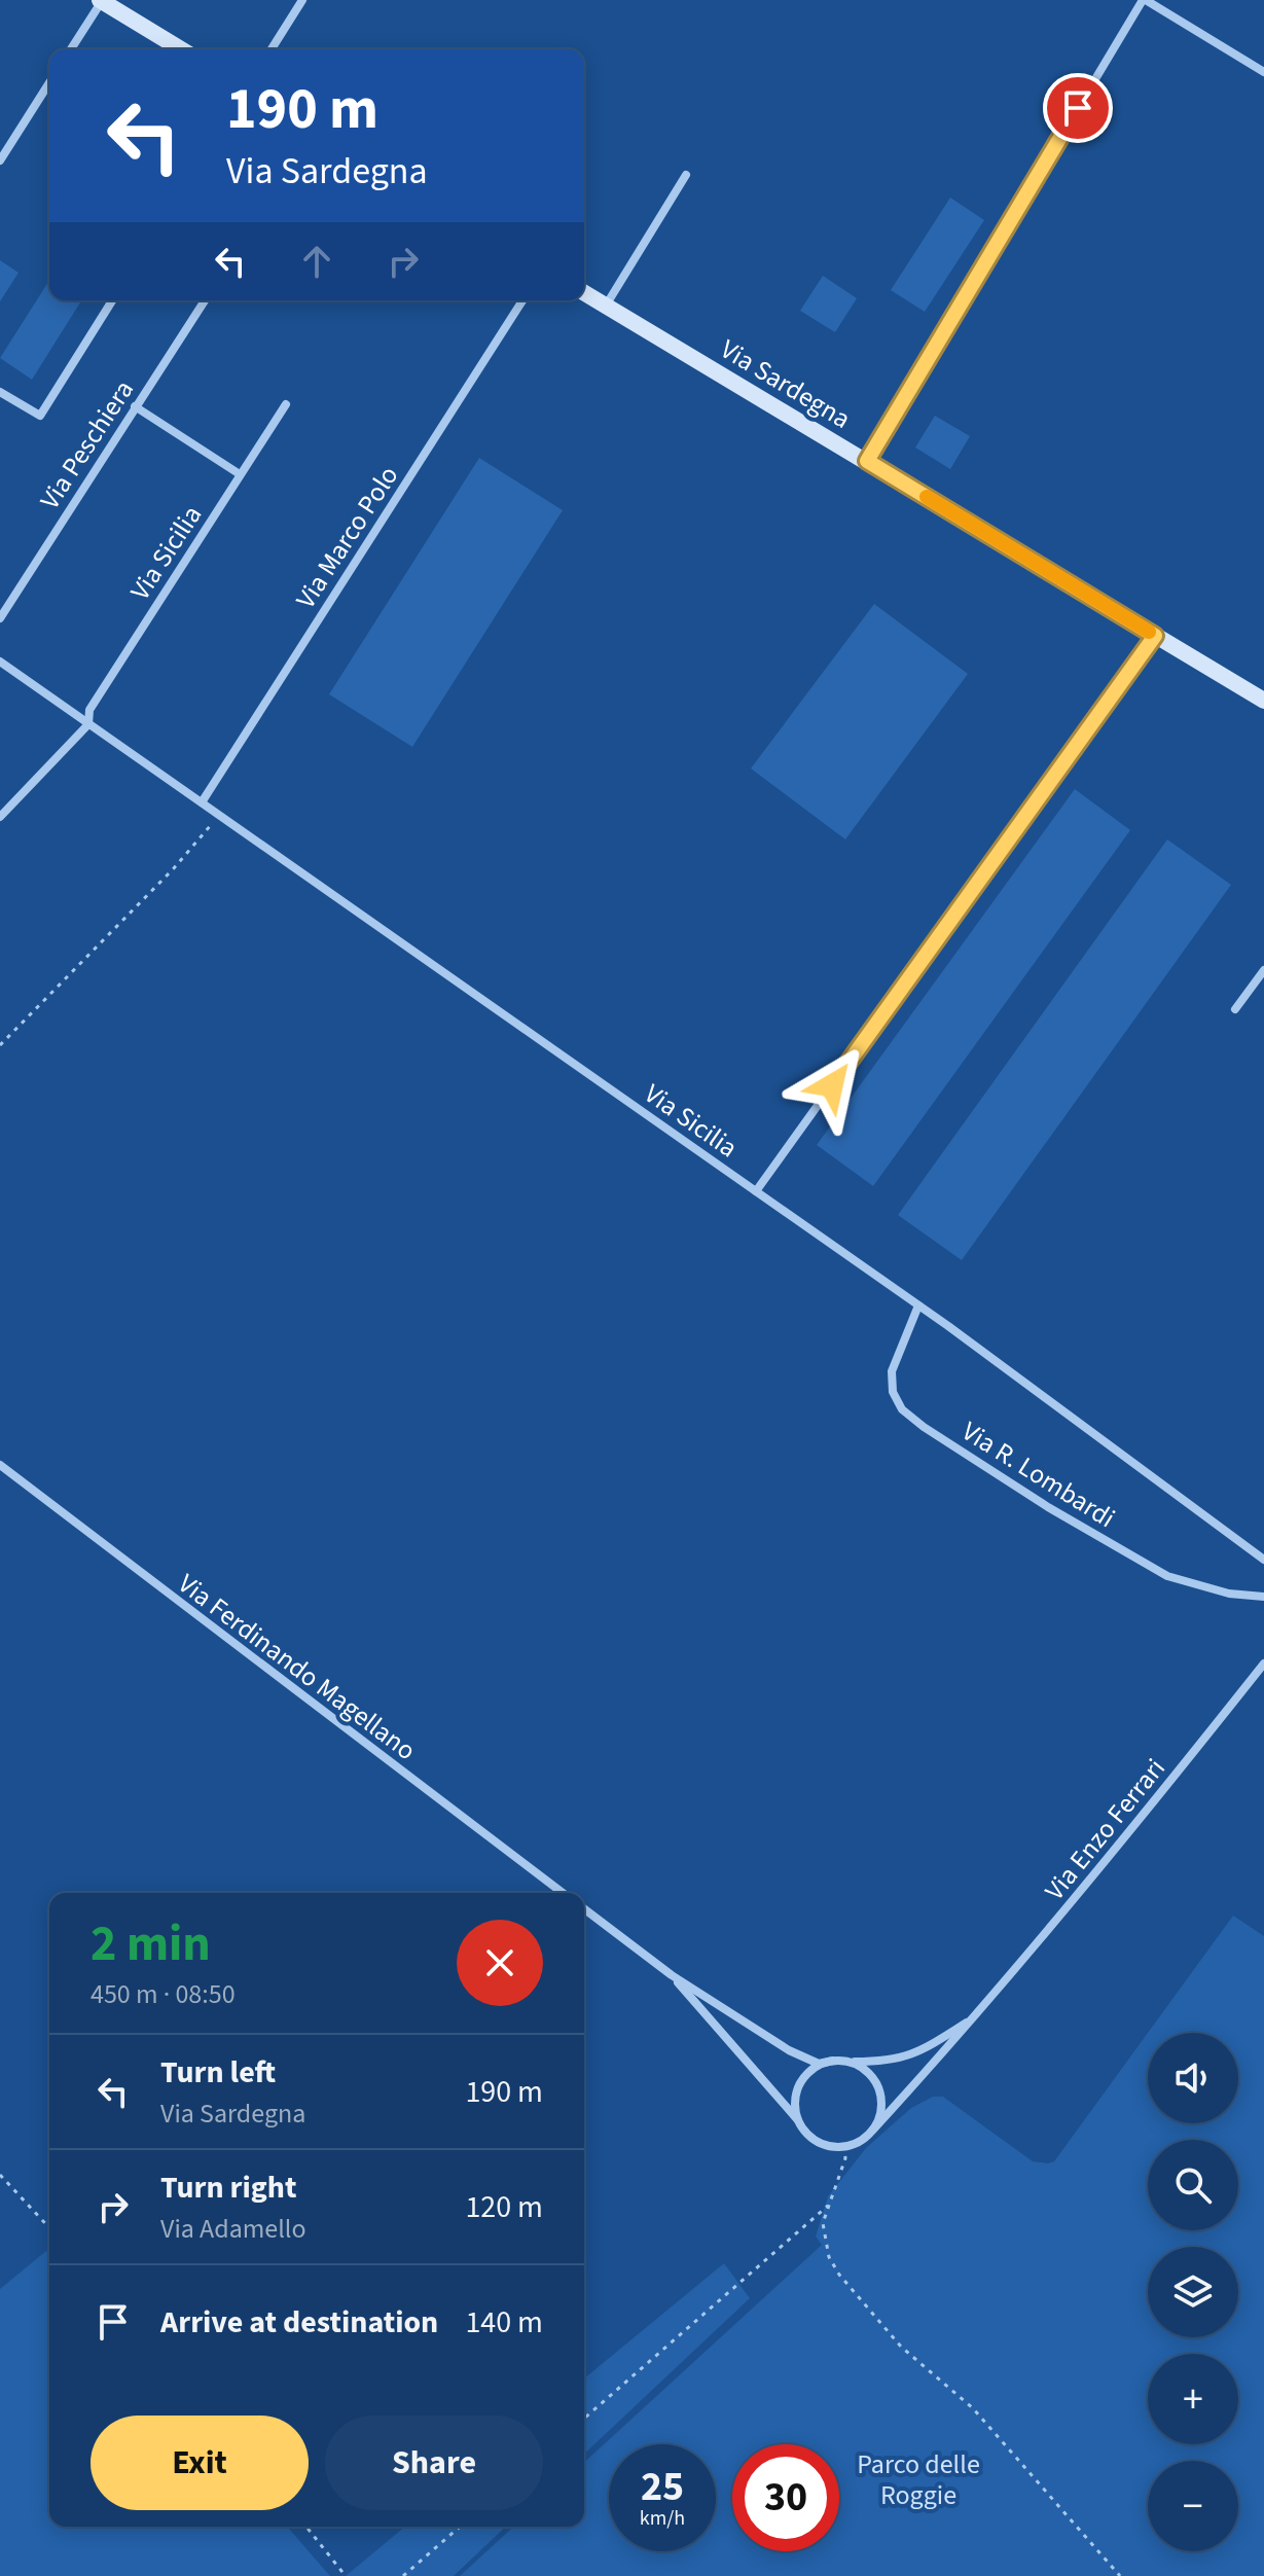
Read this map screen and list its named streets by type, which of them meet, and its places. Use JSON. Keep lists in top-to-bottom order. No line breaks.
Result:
{"streets":{"street":["Via Sardegna","Via Peschiera","Via Marco Polo","Via Sicilia","Via R. Lombardi","Via Ferdinando Magellano","Via Enzo Ferrari"]},"crossings":[["Via Marco Polo","Via Sicilia"],["Via Sicilia","Via R. Lombardi"]],"parks":["Parco delle Roggie"],"page":{"turn":["190 m","Via Sardegna"],"heading":["2 min","450 m · 08:50"],"map_buttons":["+","−"],"list":[{"name":"Turn left","note":"Via Sardegna","value":"190 m"},{"name":"Turn right","note":"Via Adamello","value":"120 m"},{"name":"Arrive at destination","value":"140 m"}],"buttons":["Exit","Share"],"speed":"25 km/h","limit":"30"}}
